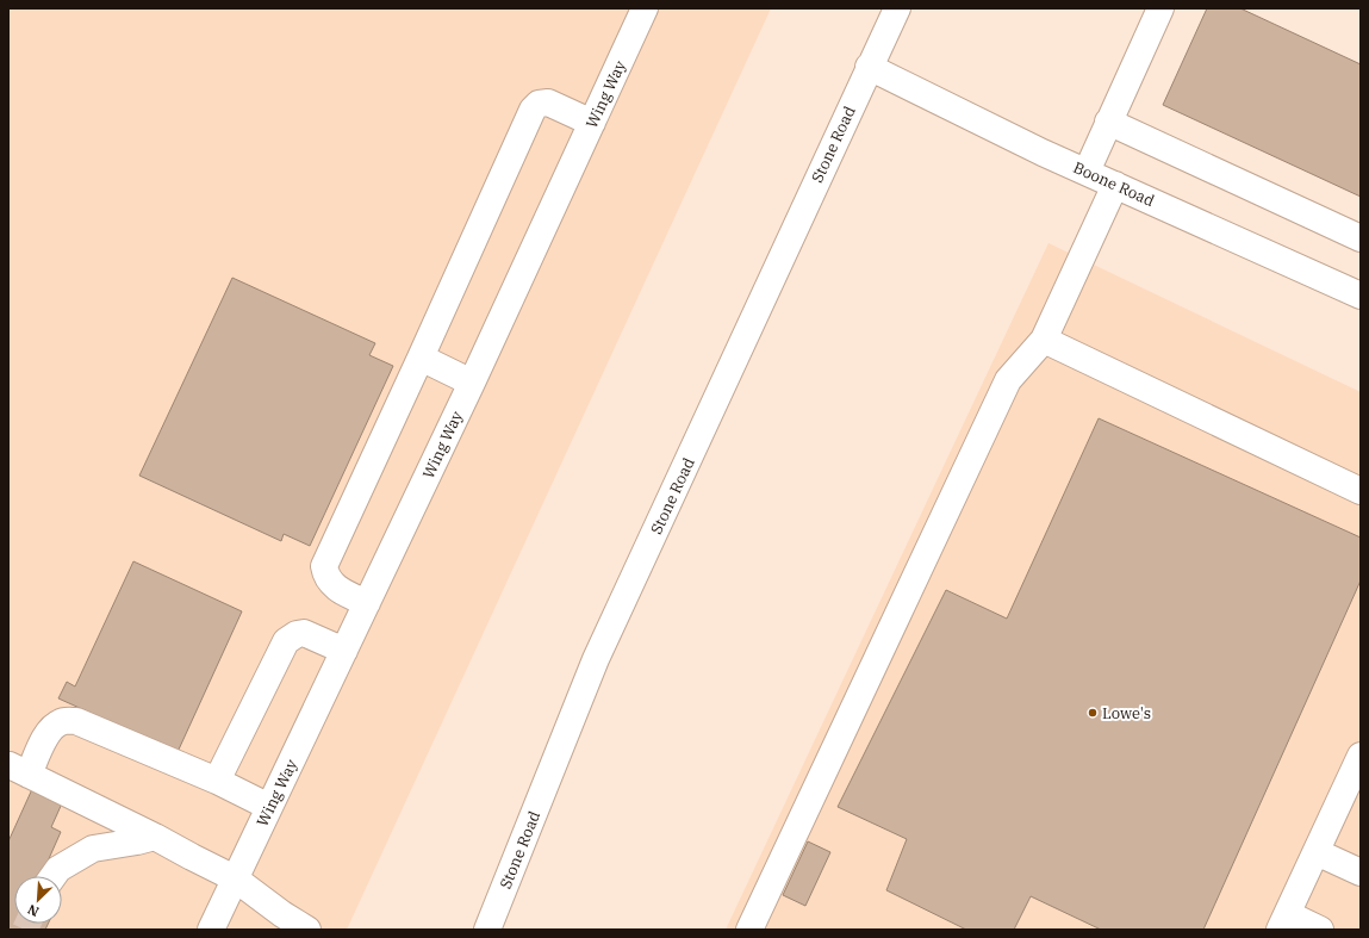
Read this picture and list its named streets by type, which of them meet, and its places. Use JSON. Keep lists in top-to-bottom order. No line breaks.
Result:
{"streets":{"street":["Wing Way","Stone Road","Boone Road"]},"crossings":[["Stone Road","Boone Road"]],"places":["Lowe's"],"north":"bottom left"}
